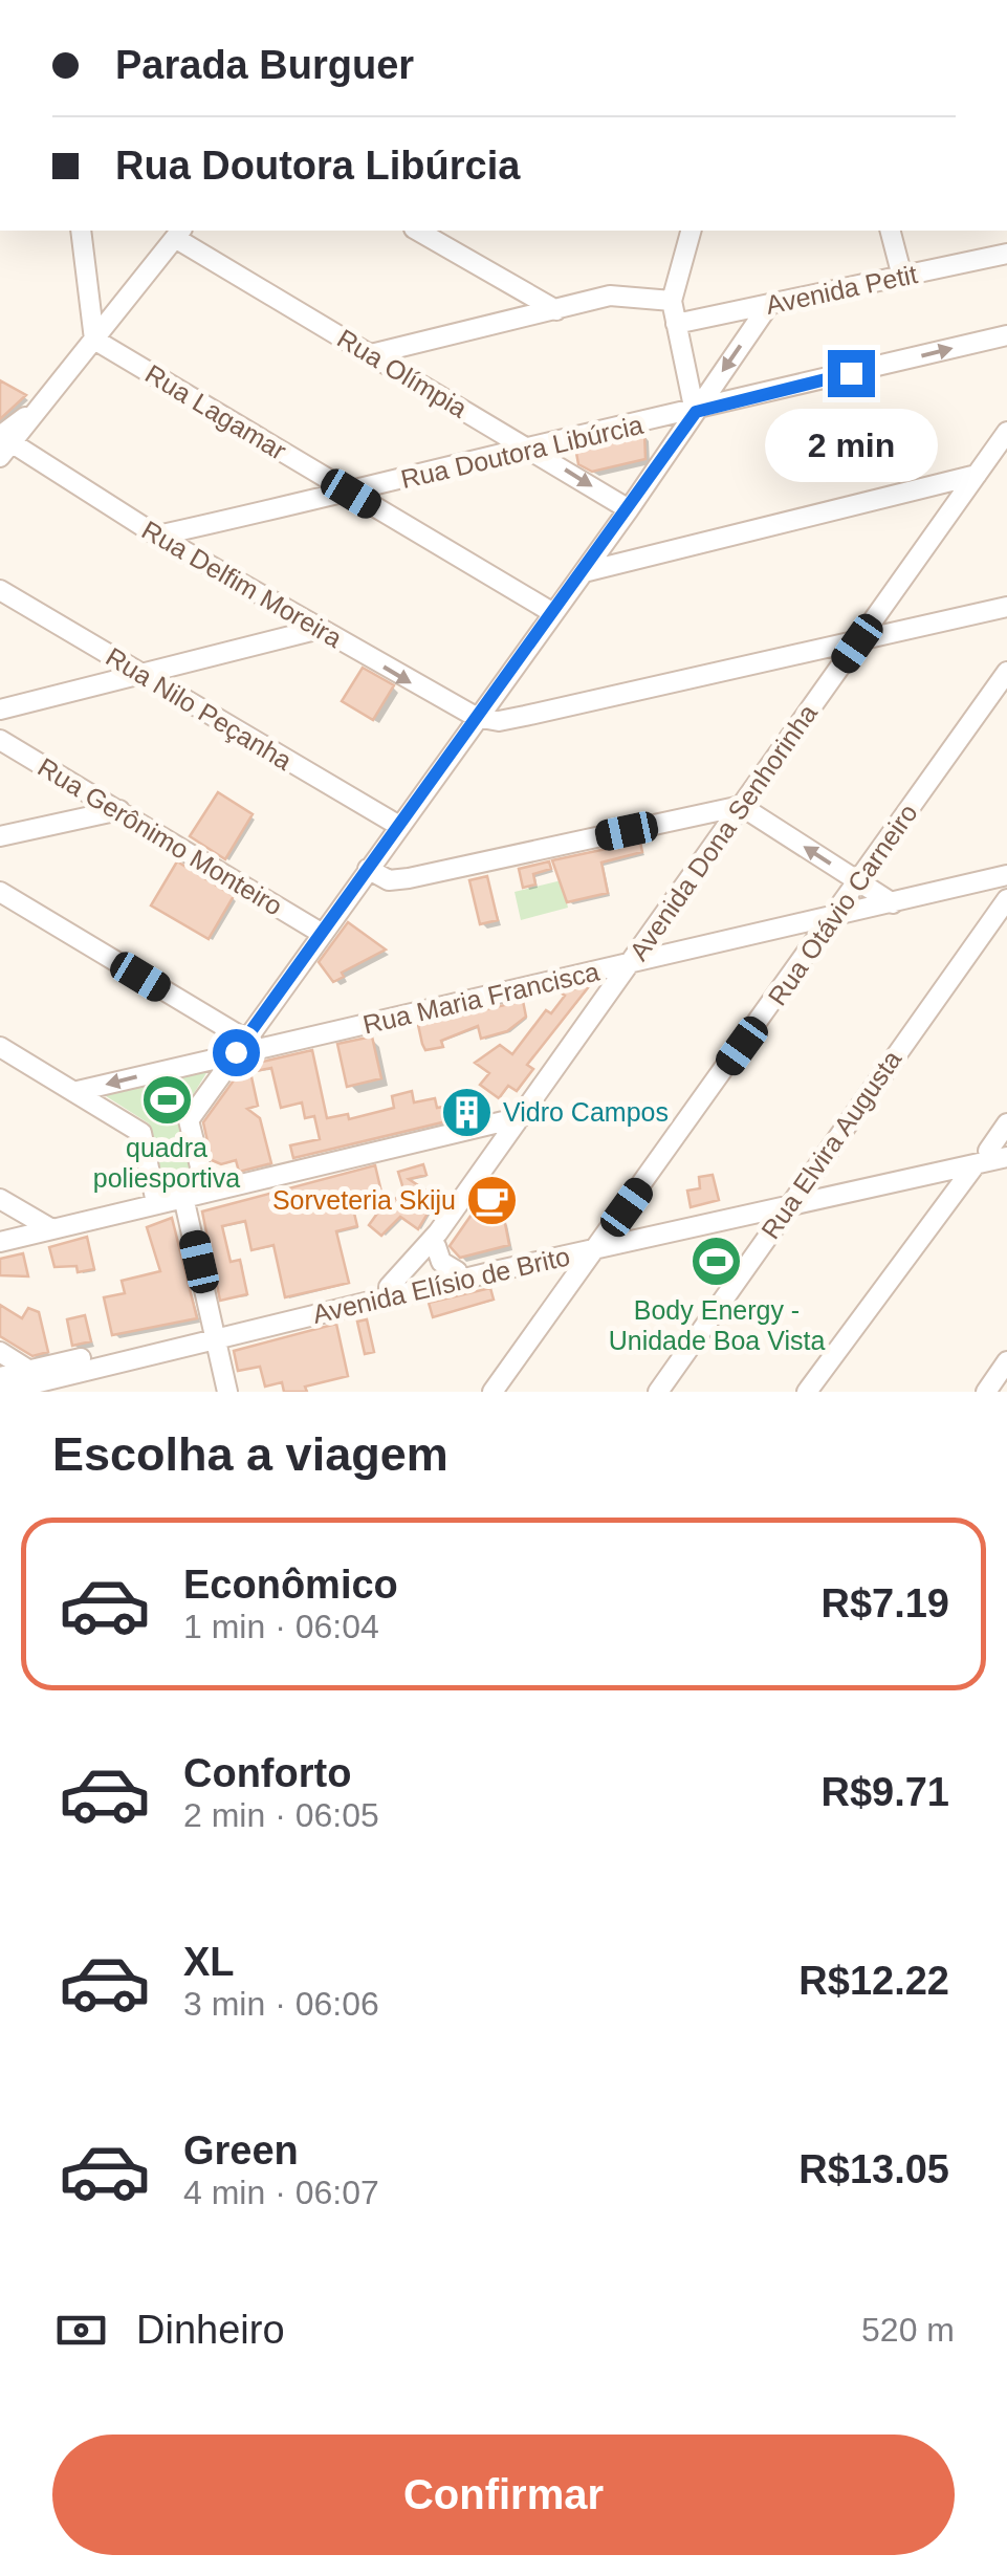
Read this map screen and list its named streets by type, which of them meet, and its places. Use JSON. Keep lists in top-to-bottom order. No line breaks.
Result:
{"streets":{"street":["Avenida Petit","Rua Olímpia","Rua Lagamar","Rua Doutora Libúrcia","Rua Delfim Moreira","Rua Nilo Peçanha","Avenida Dona Senhorinha","Rua Gerônimo Monteiro","Rua Otávio Carneiro","Rua Maria Francisca","Rua Elvira Augusta","Avenida Elísio de Brito"]},"crossings":[["Rua Olímpia","Rua Doutora Libúrcia"],["Rua Lagamar","Rua Doutora Libúrcia"],["Rua Doutora Libúrcia","Rua Delfim Moreira"],["Avenida Dona Senhorinha","Rua Maria Francisca"],["Avenida Dona Senhorinha","Avenida Elísio de Brito"],["Rua Otávio Carneiro","Rua Maria Francisca"],["Rua Otávio Carneiro","Avenida Elísio de Brito"],["Rua Elvira Augusta","Avenida Elísio de Brito"]],"places":{"sports":["quadra poliesportiva","Body Energy - Unidade Boa Vista"],"building":["Vidro Campos"],"cafe":["Sorveteria Skiju"]},"page":{"banner":["Parada Burguer","Rua Doutora Libúrcia"],"bubble":"2 min","heading":"Escolha a viagem","list":[{"name":"Econômico","note":"1 min · 06:04","value":"R$7.19"},{"name":"Conforto","note":"2 min · 06:05","value":"R$9.71"},{"name":"XL","note":"3 min · 06:06","value":"R$12.22"},{"name":"Green","note":"4 min · 06:07","value":"R$13.05"}],"pay":["Dinheiro","520 m"],"buttons":"Confirmar"}}
